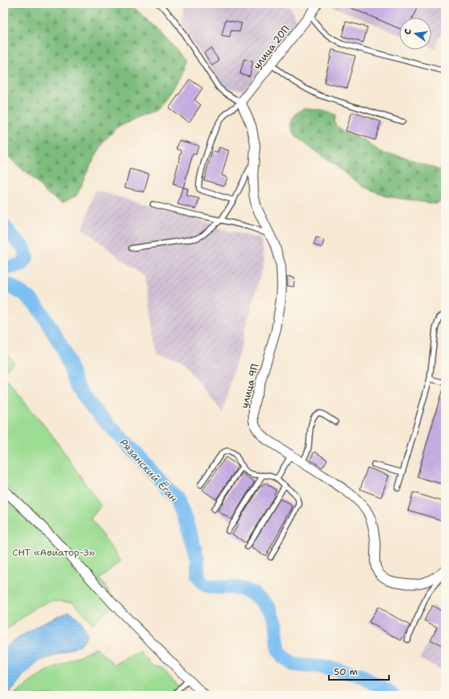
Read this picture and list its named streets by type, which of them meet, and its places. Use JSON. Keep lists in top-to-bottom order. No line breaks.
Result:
{"streets":{"street":["улица 20П","улица 9П"]},"crossings":[["улица 20П","улица 9П"]],"water":["Рязанский Ёган"],"parks":["СНТ «Авиатор-3»"],"scale_bar":"50 m","north":"left"}
